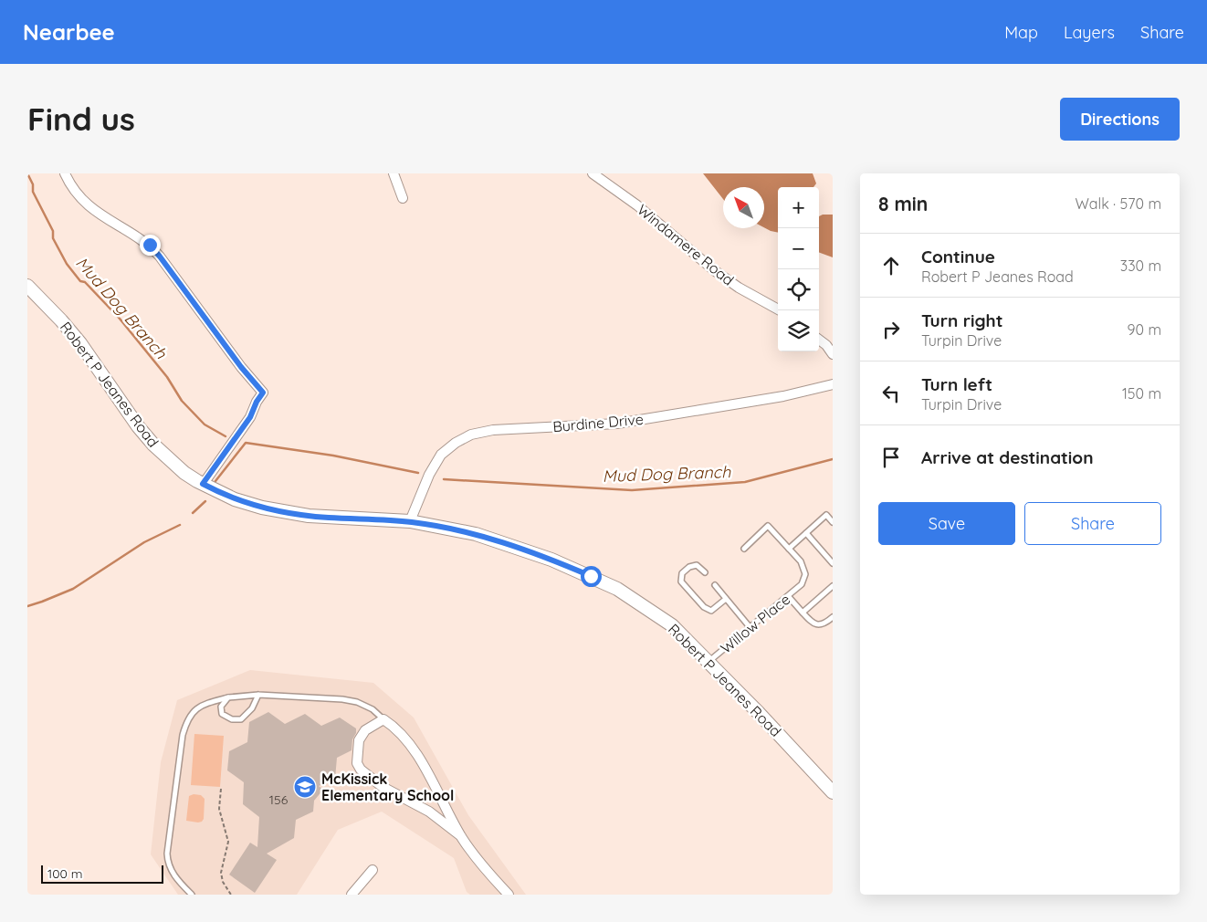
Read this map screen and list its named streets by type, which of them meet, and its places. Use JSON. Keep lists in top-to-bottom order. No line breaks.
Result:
{"streets":{"street":["Windamere Road","Robert P Jeanes Road","Burdine Drive"],"lane":["Willow Place"]},"crossings":[["Robert P Jeanes Road","Burdine Drive"],["Robert P Jeanes Road","Willow Place"]],"water":["Mud Dog Branch"],"places":{"school or university":["McKissick Elementary School"]},"house_numbers":["156"],"scale_bar":"100 m","north":"top left","page":{"header":"Nearbee","nav":["Map","Layers","Share"],"buttons":["Directions",["Save","Share"]],"title":"Find us","heading":["8 min","Walk · 570 m"],"map_buttons":["+","−"],"list":[["Continue","Robert P Jeanes Road","330 m"],["Turn right","Turpin Drive","90 m"],["Turn left","Turpin Drive","150 m"],"Arrive at destination"],"scale":"100 m"}}
